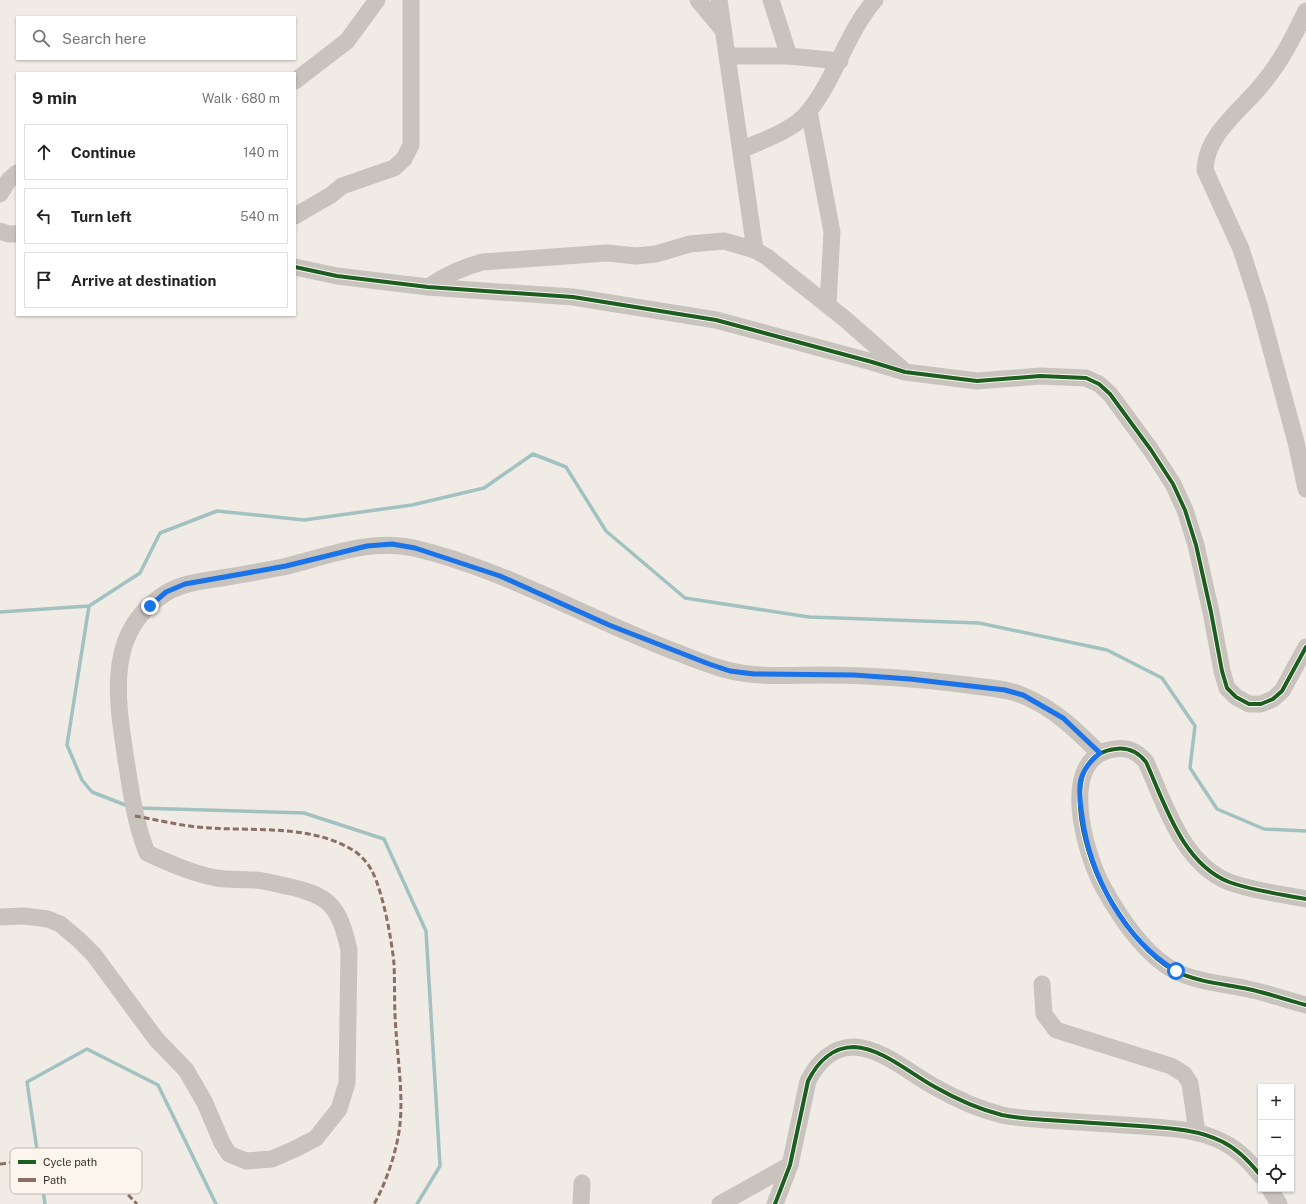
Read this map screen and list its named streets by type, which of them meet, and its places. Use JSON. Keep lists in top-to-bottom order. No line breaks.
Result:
{"legend":["Cycle path","Path"],"page":{"search":"Search here","heading":["9 min","Walk · 680 m"],"list":[["Continue","140 m"],["Turn left","540 m"],"Arrive at destination"],"map_buttons":["+","−"]}}
